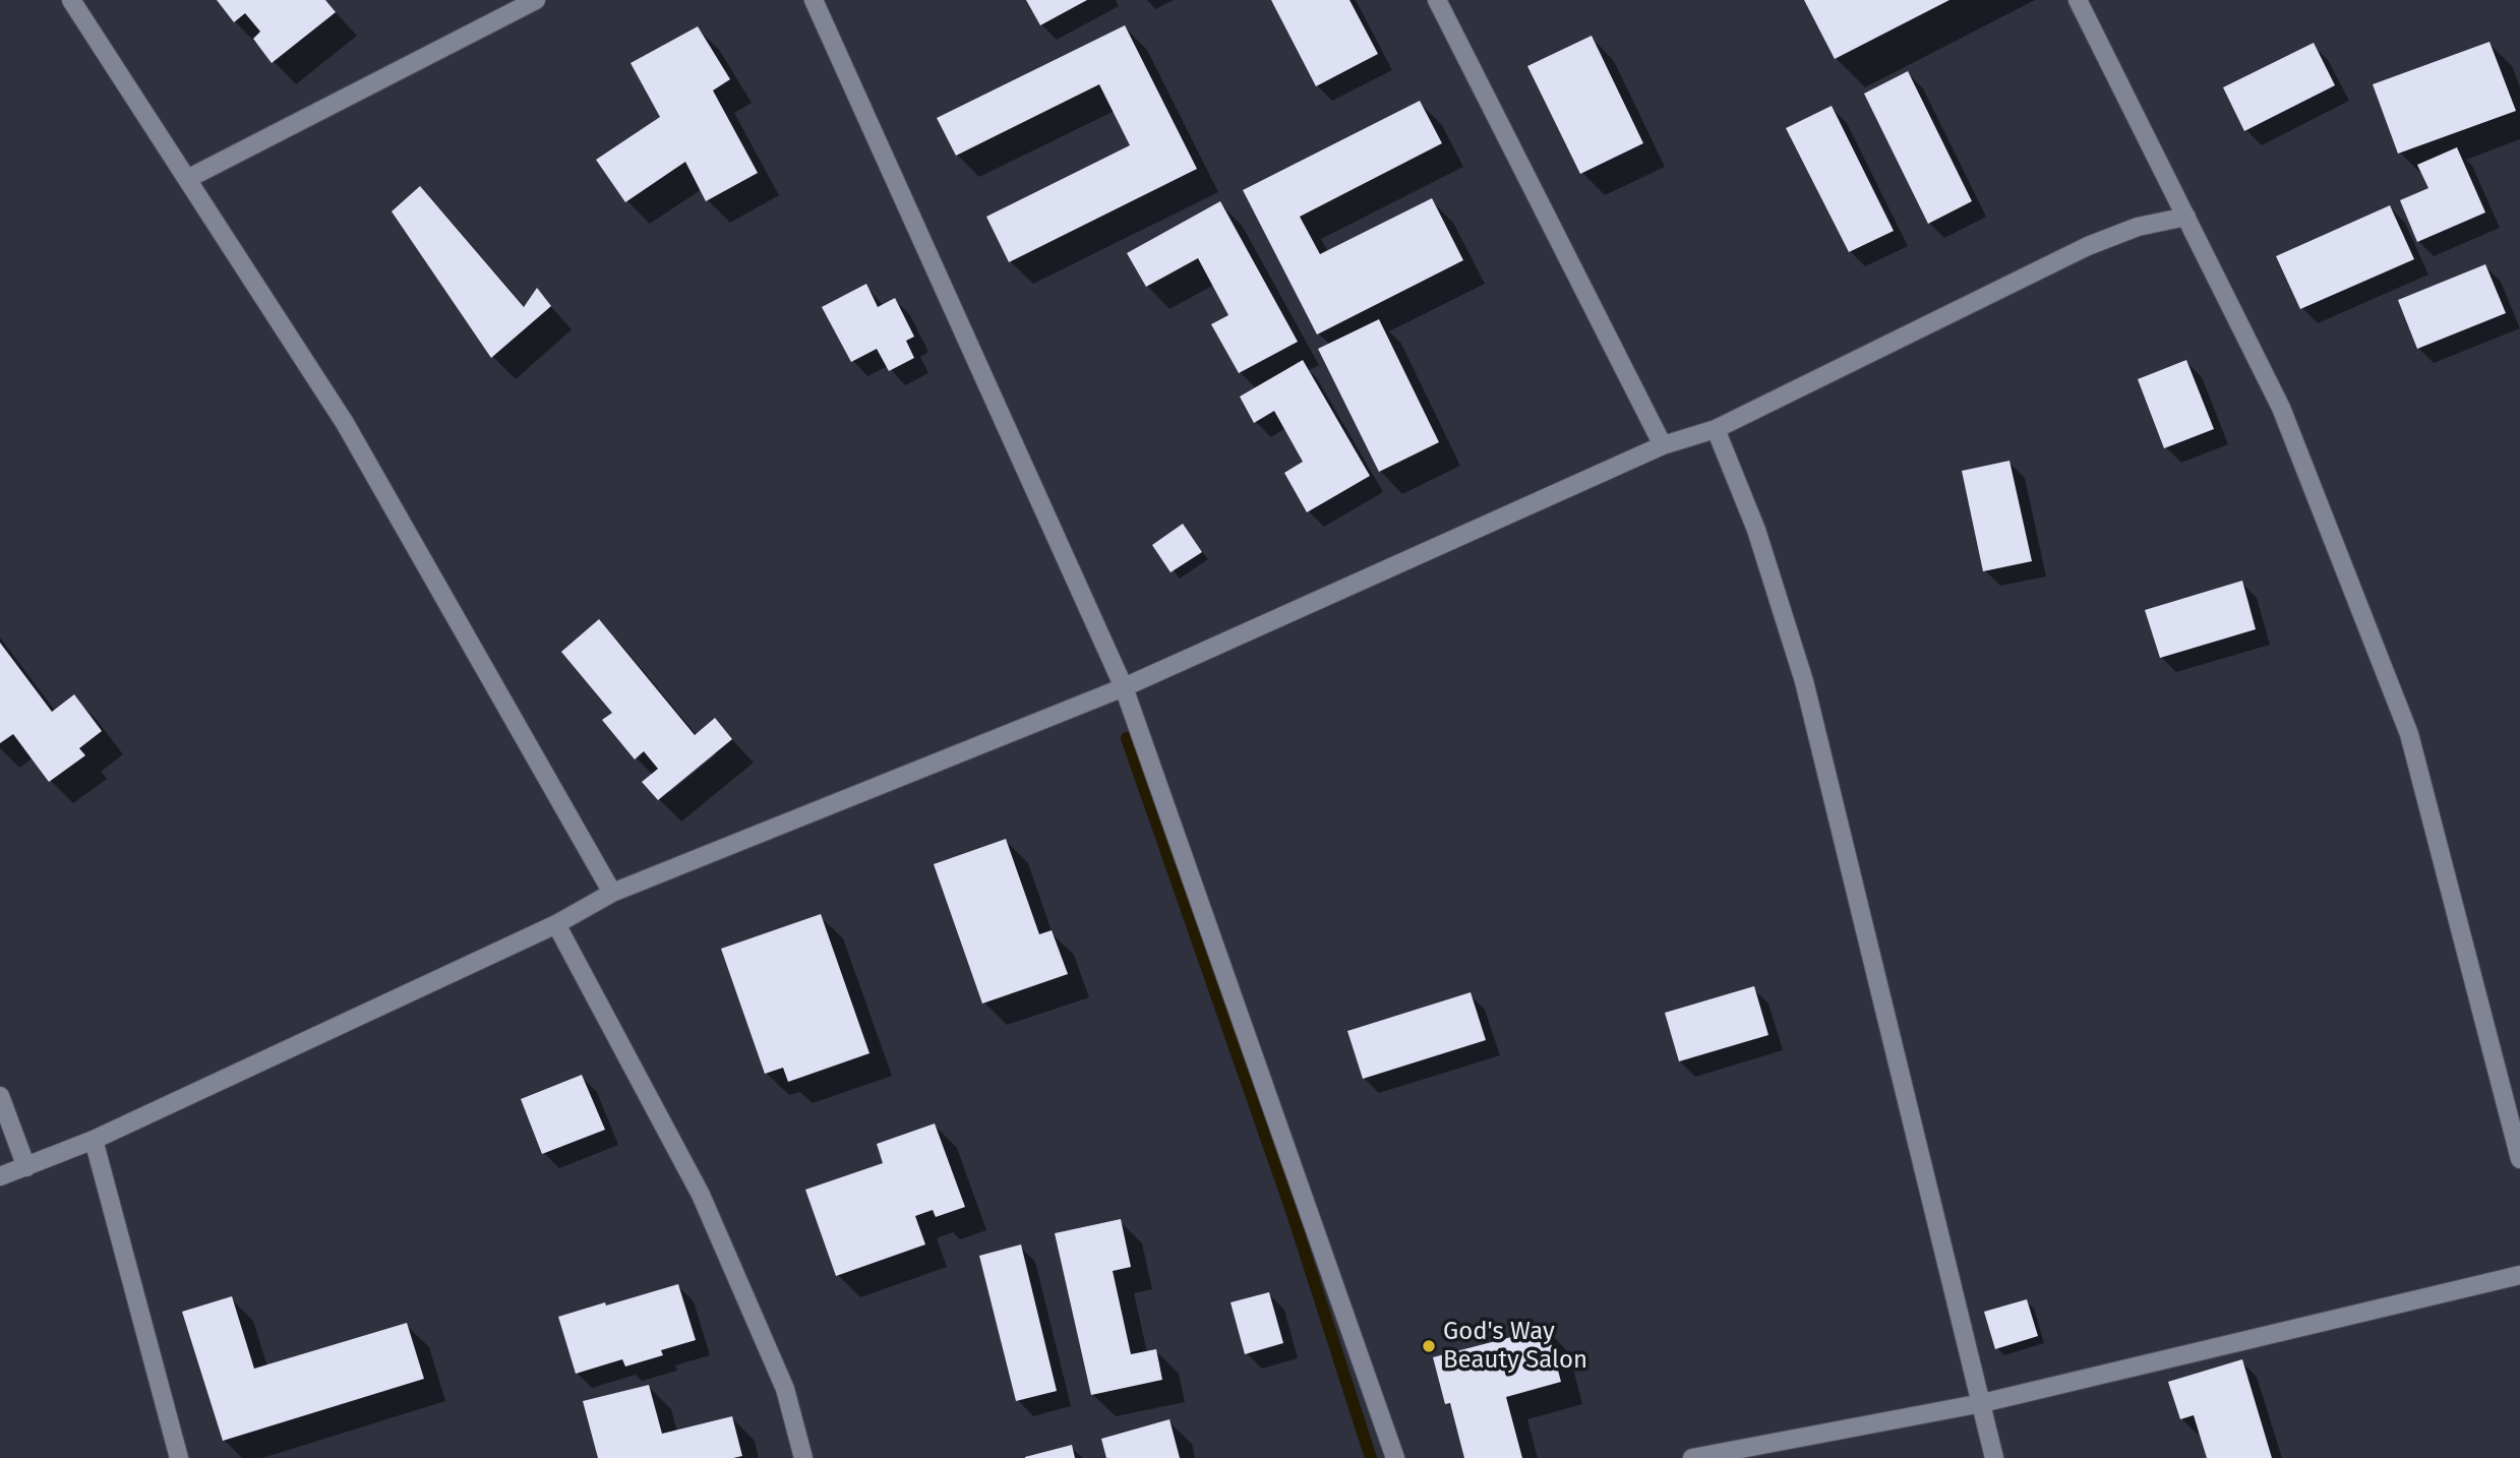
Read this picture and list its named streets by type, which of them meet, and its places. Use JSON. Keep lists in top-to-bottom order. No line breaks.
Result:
{"places":["God's Way Beauty Salon"]}
